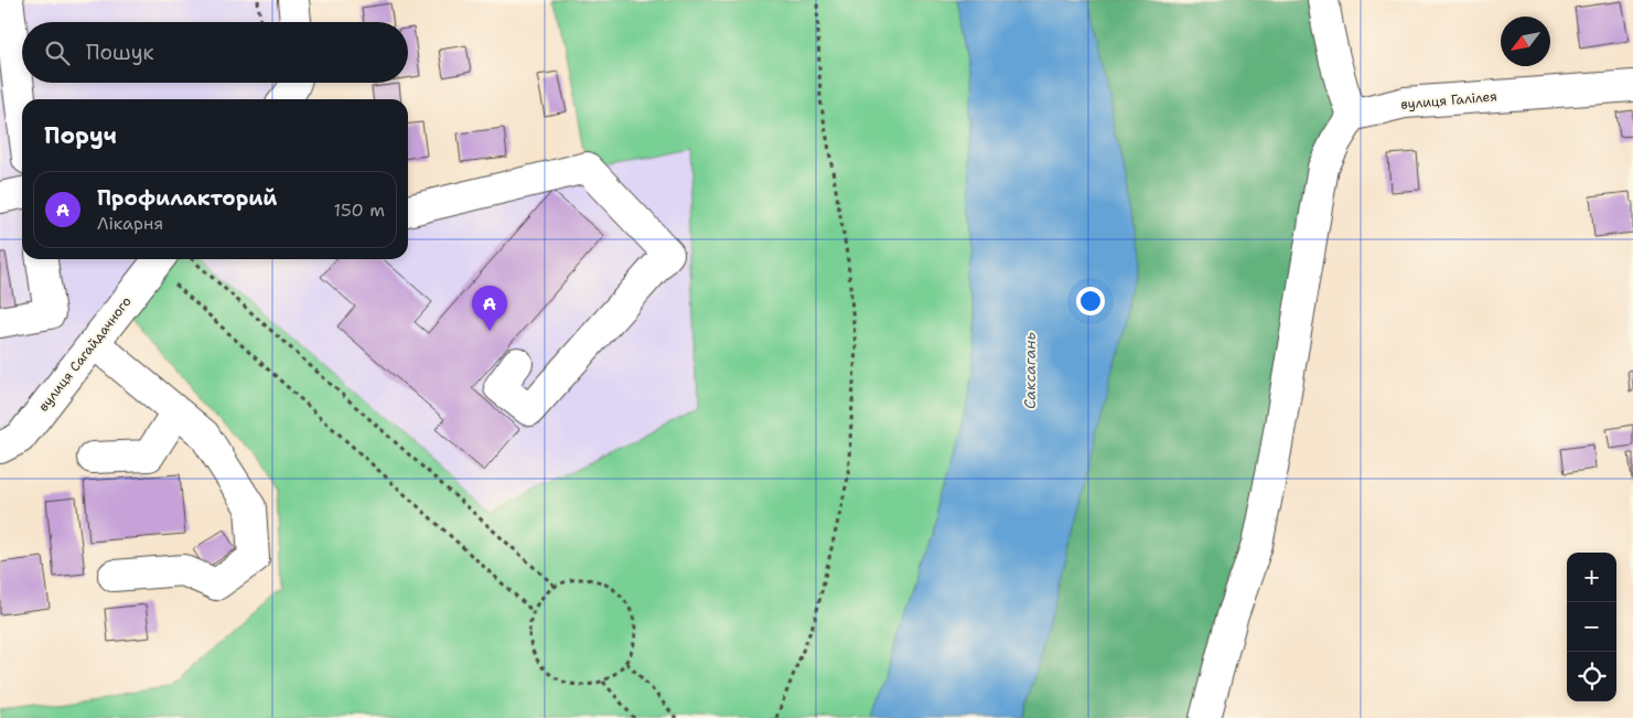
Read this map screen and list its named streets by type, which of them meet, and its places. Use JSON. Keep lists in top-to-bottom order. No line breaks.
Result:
{"streets":{"street":["вулиця Галілея","вулиця Сагайдачного"]},"water":["Саксагань"],"north":"bottom left","page":{"search":"Пошук","heading":"Поруч","list":[{"mark":"A","name":"Профилакторий","note":"Лікарня","value":"150 m"}],"pins":"A","map_buttons":["+","−"]}}
